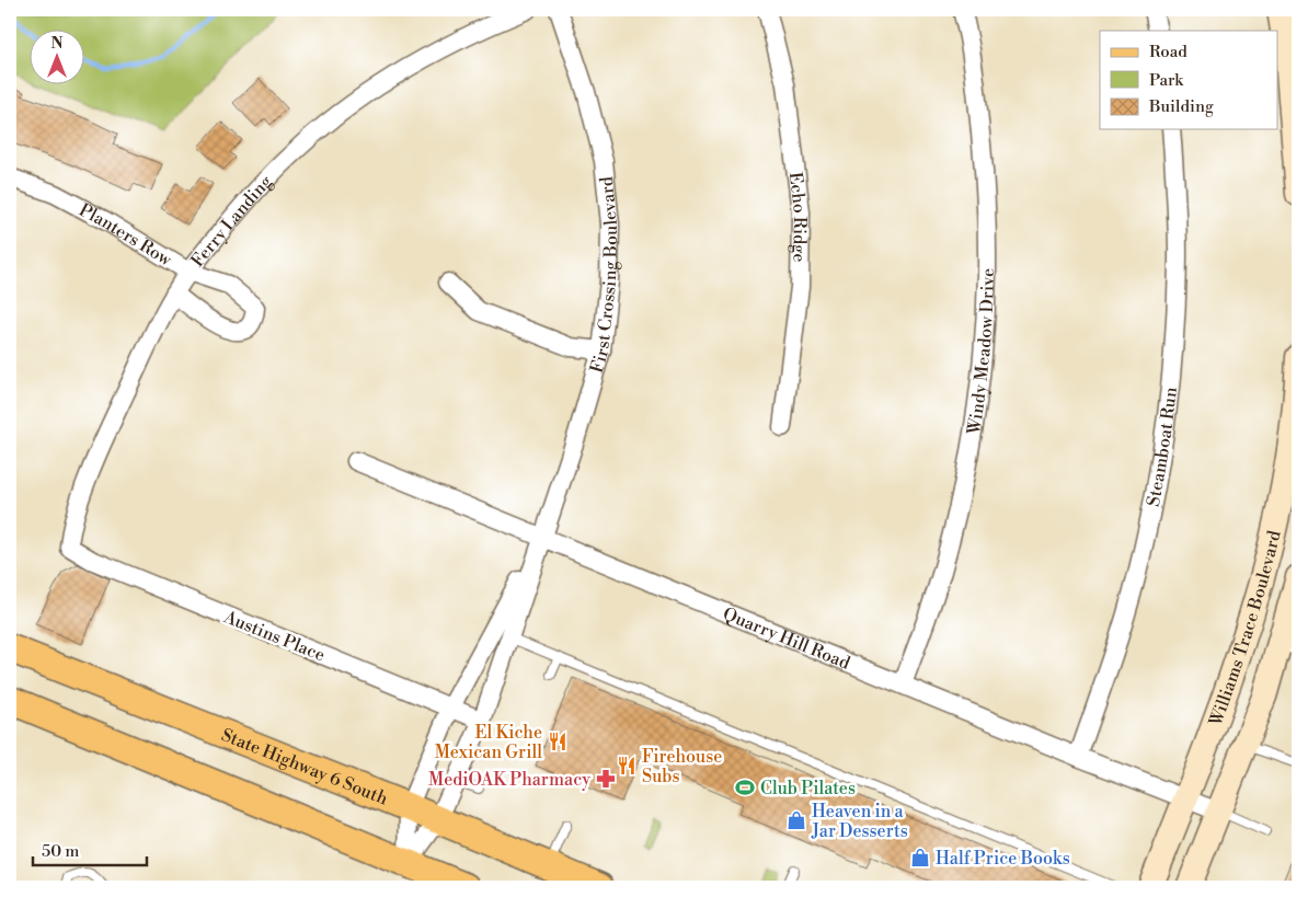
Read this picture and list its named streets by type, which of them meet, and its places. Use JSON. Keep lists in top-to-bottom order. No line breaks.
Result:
{"streets":{"main road":["Williams Trace Boulevard","State Highway 6 South"],"street":["Echo Ridge","Ferry Landing","Planters Row","First Crossing Boulevard","Windy Meadow Drive","Steamboat Run","Austins Place","Quarry Hill Road"]},"crossings":[["Ferry Landing","Planters Row"],["Ferry Landing","Austins Place"],["First Crossing Boulevard","Austins Place"],["First Crossing Boulevard","Quarry Hill Road"],["First Crossing Boulevard","State Highway 6 South"],["Windy Meadow Drive","Quarry Hill Road"],["Steamboat Run","Quarry Hill Road"],["Williams Trace Boulevard","Quarry Hill Road"]],"places":{"restaurant":["El Kiche Mexican Grill","Firehouse Subs"],"pharmacy":["MediOAK Pharmacy"],"sports":["Club Pilates"],"shop":["Heaven in a Jar Desserts","Half Price Books"]},"legend":["Road","Park","Building"],"scale_bar":"50 m","north":"top"}
